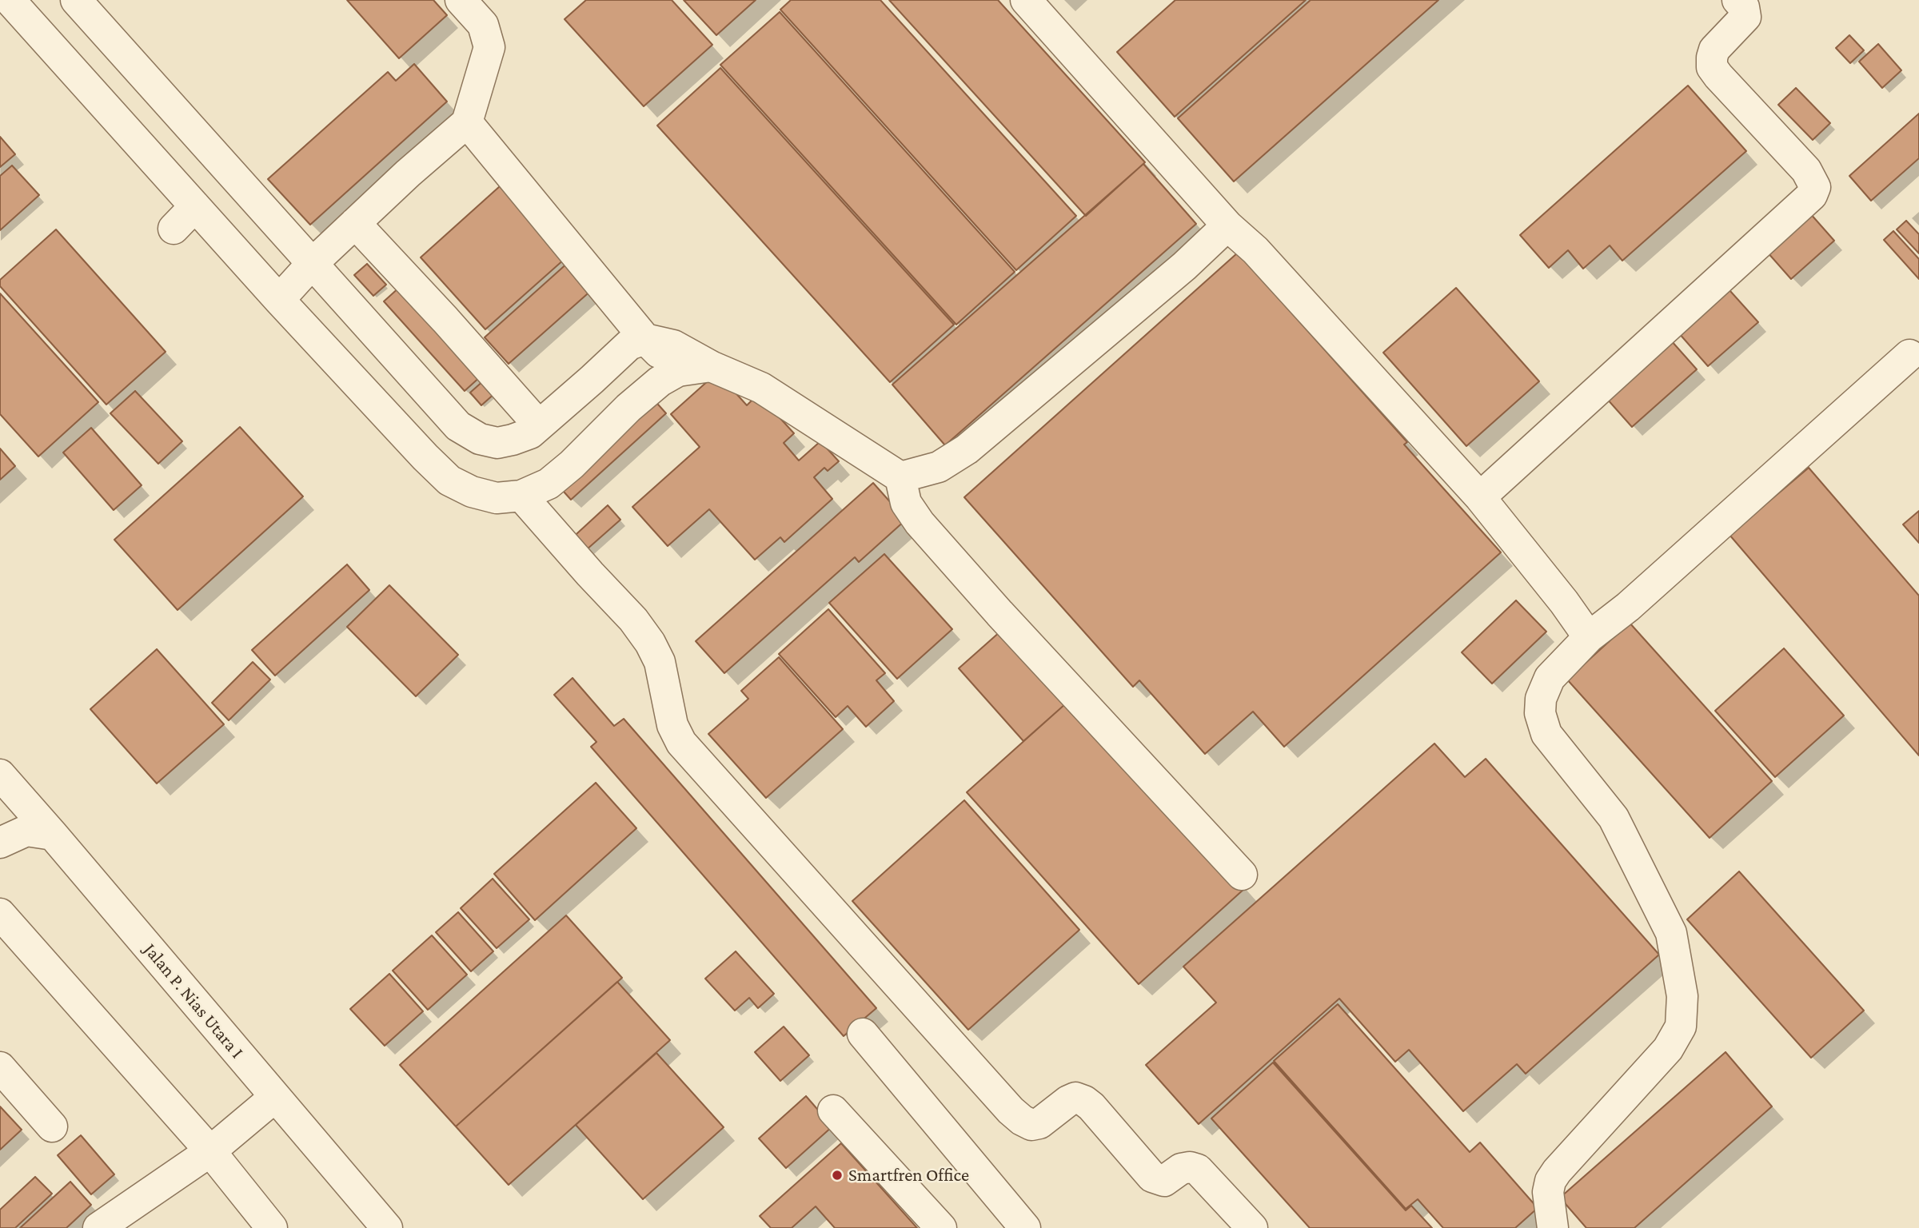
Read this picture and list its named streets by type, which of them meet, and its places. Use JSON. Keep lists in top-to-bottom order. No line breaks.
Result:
{"streets":{"street":["Jalan P. Nias Utara I"]},"places":["Smartfren Office"]}
